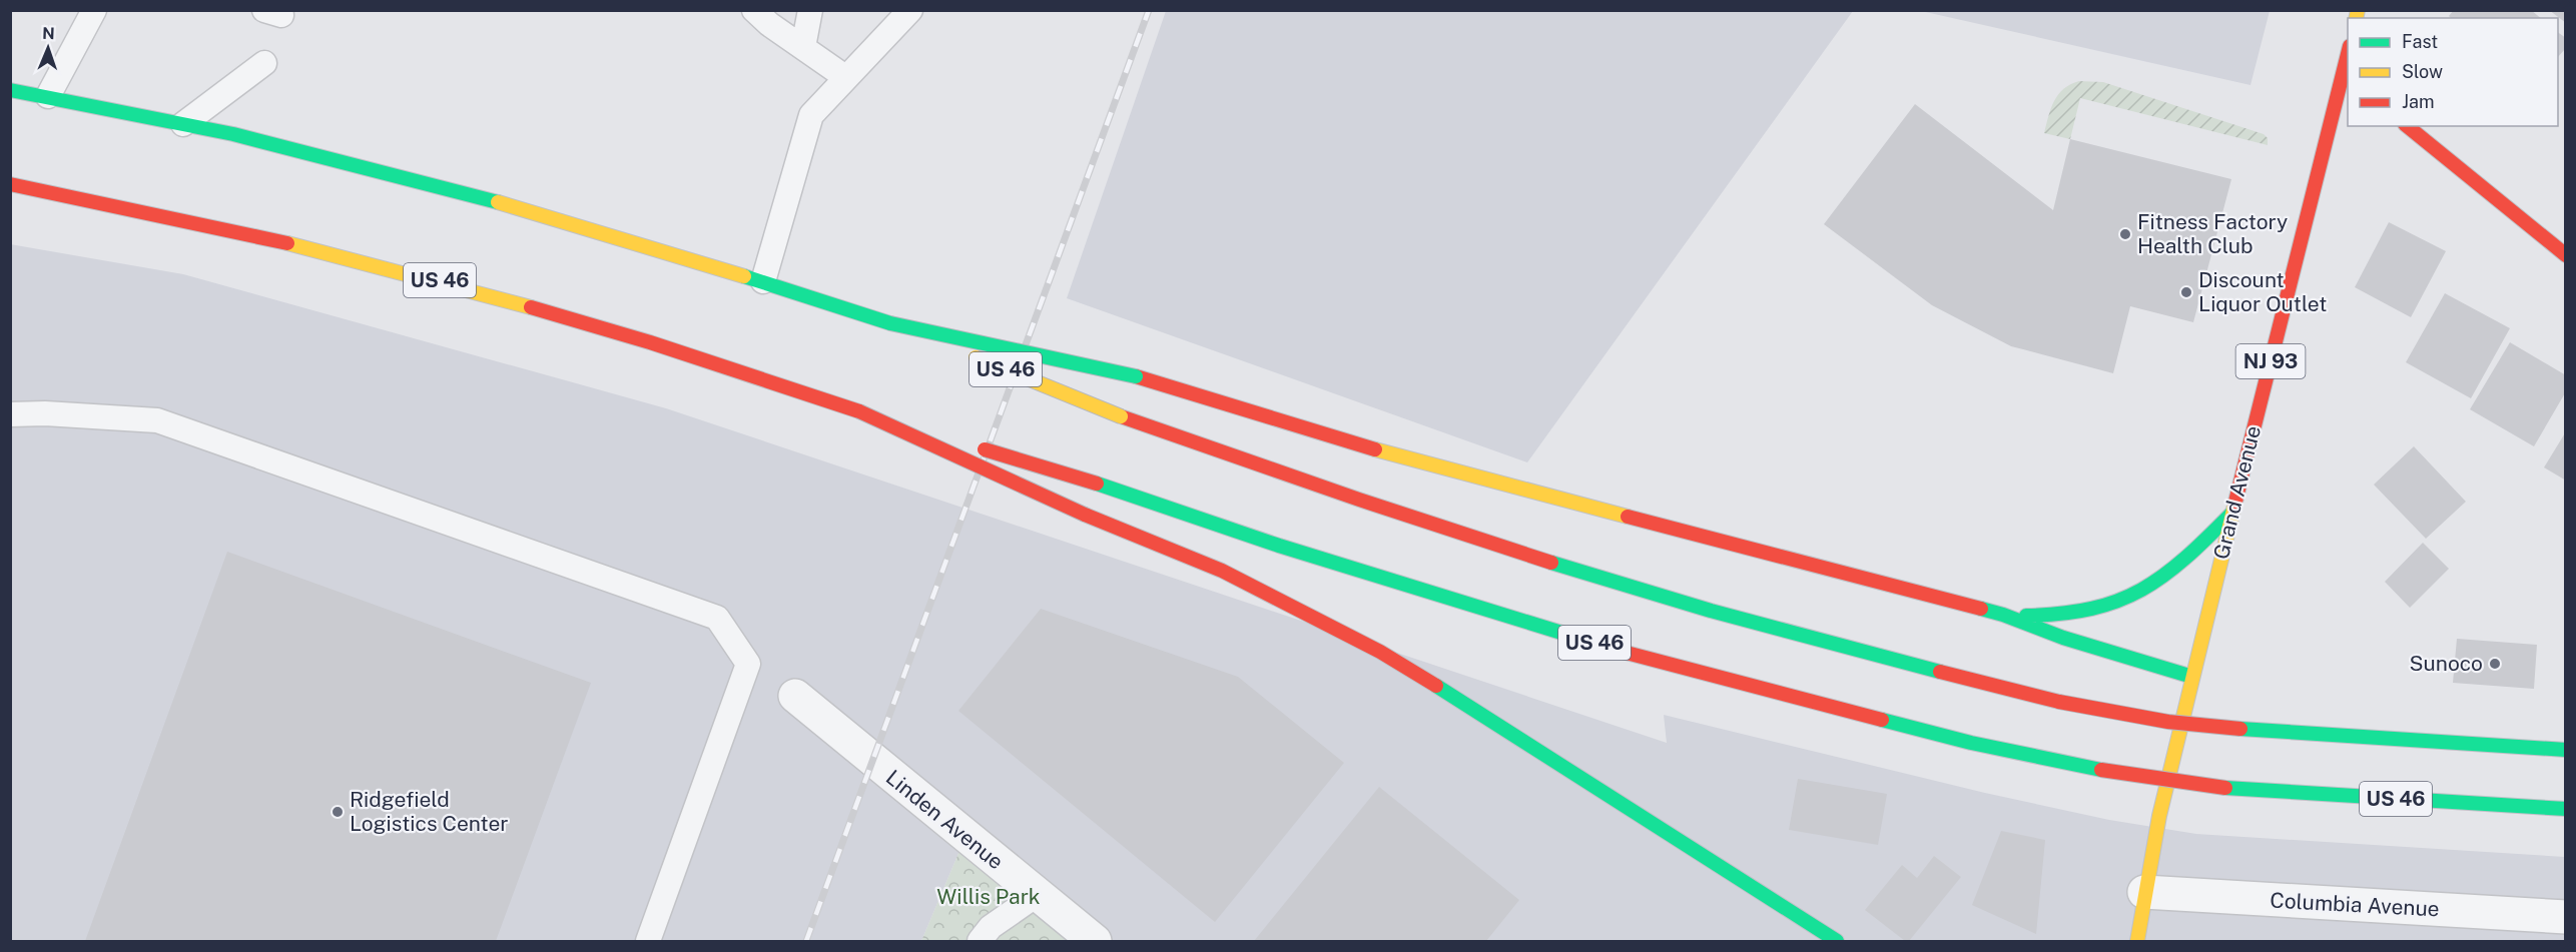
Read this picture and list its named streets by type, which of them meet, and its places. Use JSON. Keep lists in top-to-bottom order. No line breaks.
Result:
{"streets":{"main road":["US 46","NJ 93","Grand Avenue"],"street":["Linden Avenue","Columbia Avenue"]},"crossings":[["Grand Avenue","Columbia Avenue"]],"parks":["Willis Park"],"places":["Fitness Factory Health Club","Discount Liquor Outlet","Sunoco","Ridgefield Logistics Center"],"legend":["Fast","Slow","Jam"],"north":"top"}
